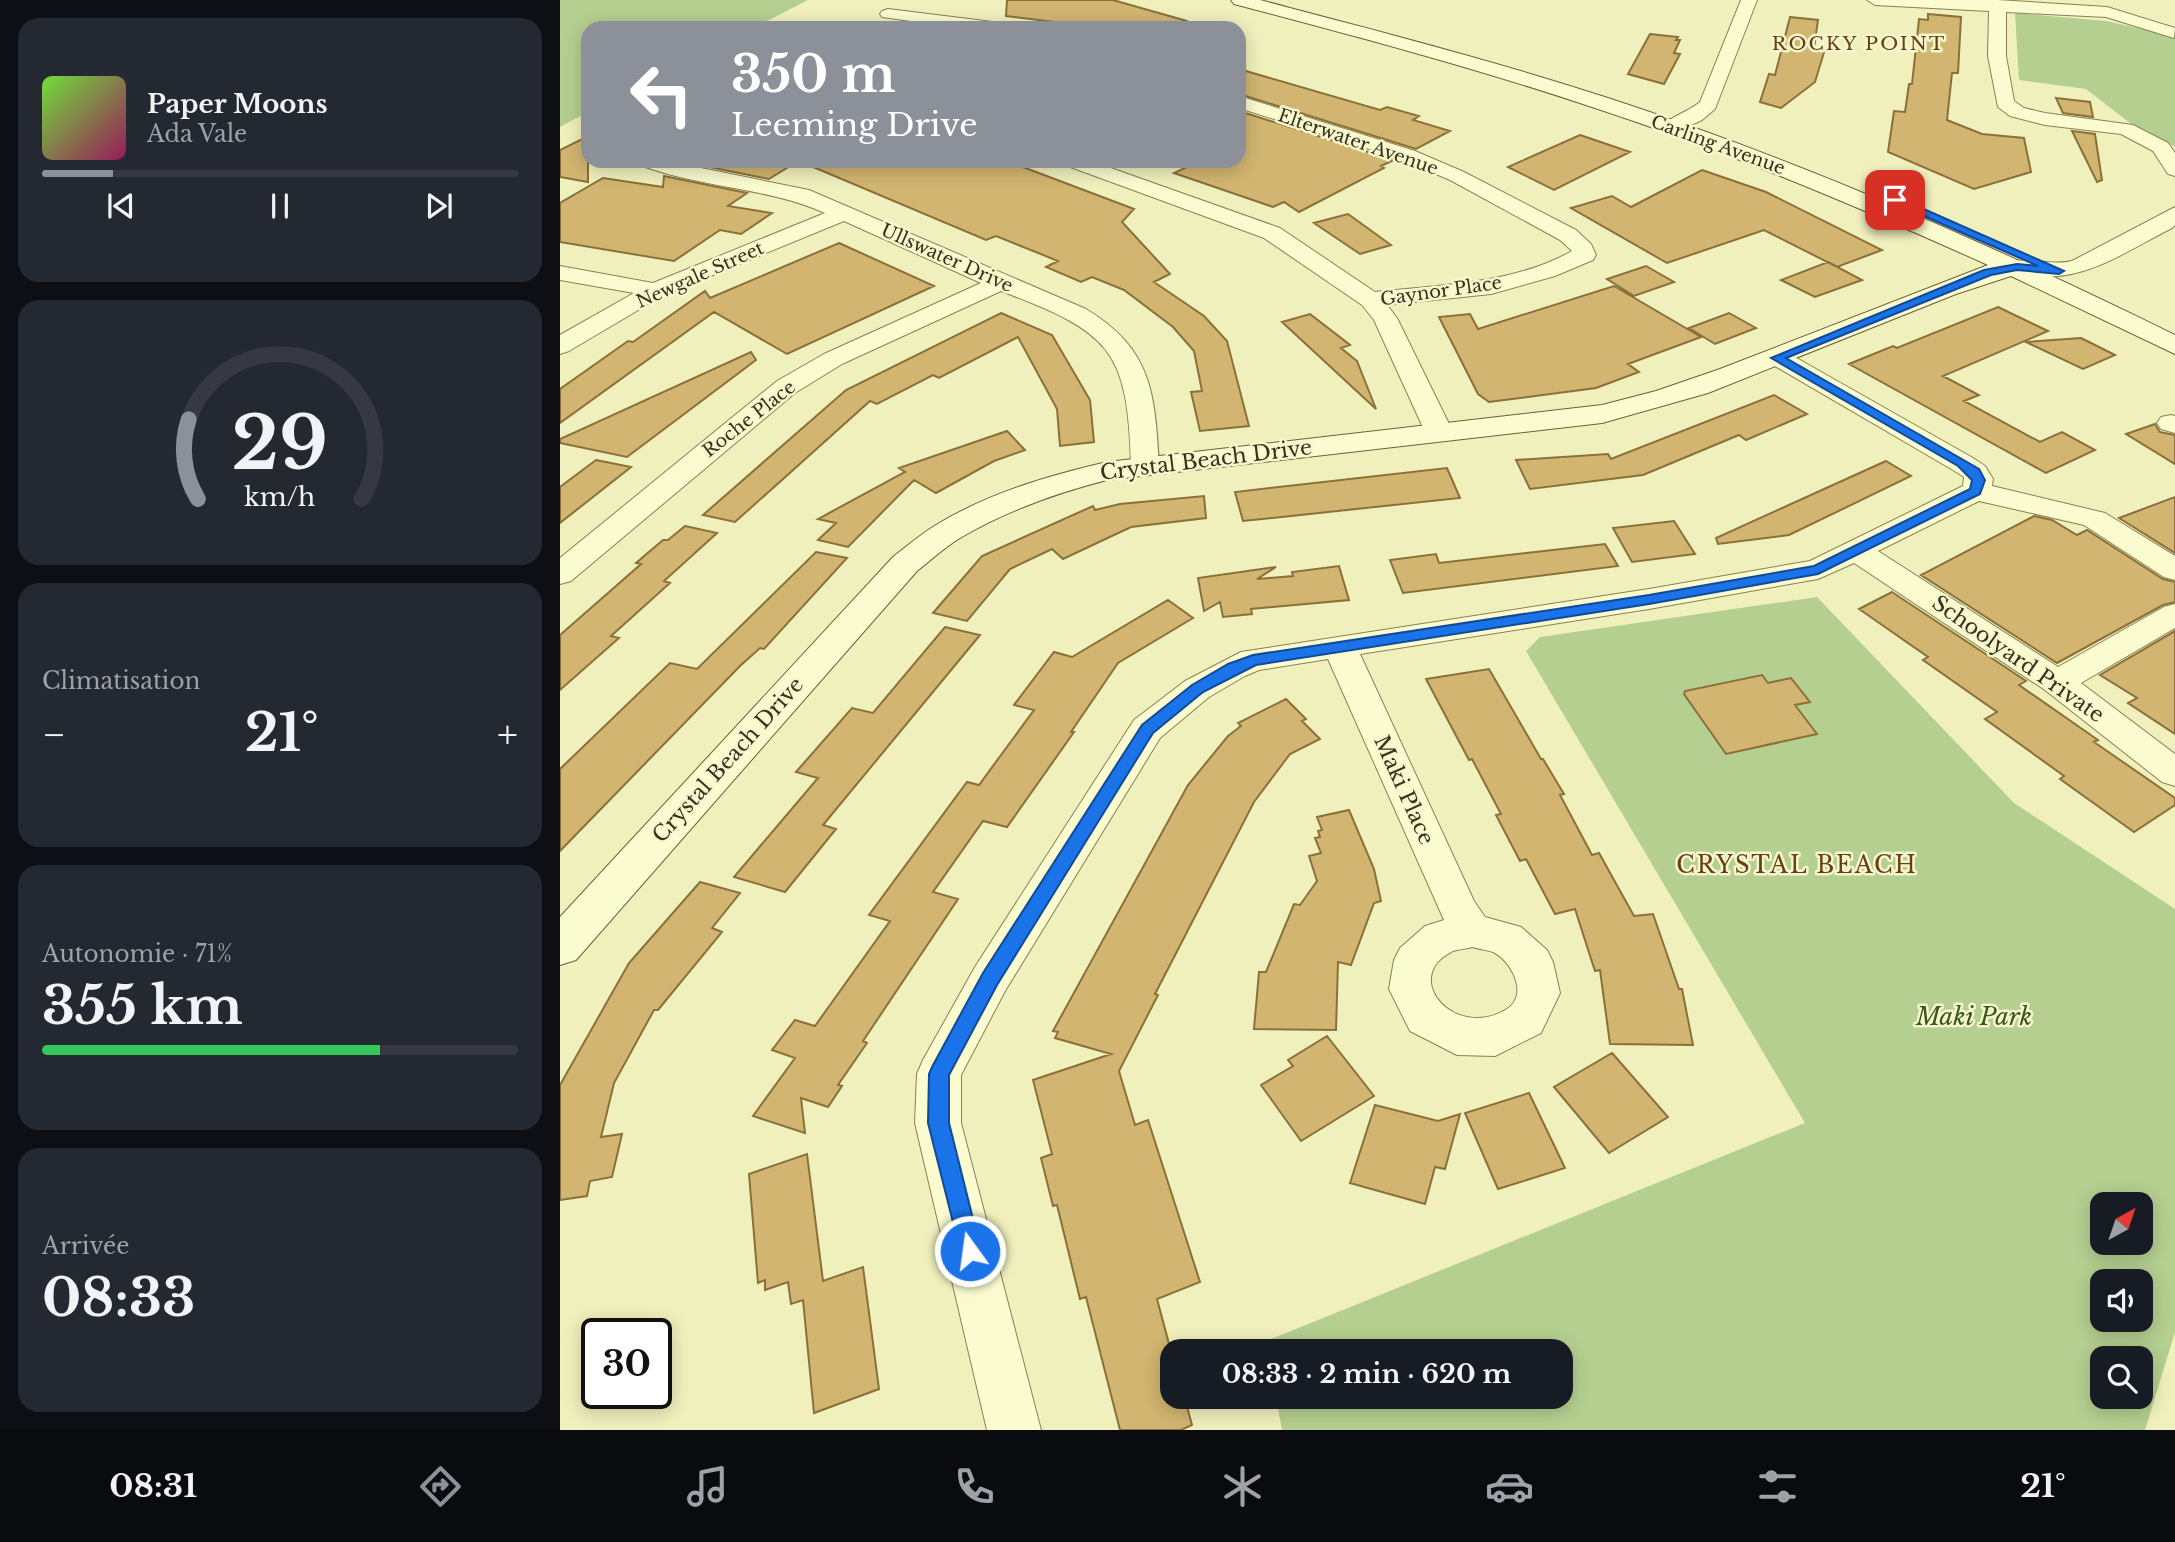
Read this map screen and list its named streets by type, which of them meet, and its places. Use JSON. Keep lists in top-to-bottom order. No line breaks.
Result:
{"streets":{"main road":["Carling Avenue","Crystal Beach Drive"],"street":["Elterwater Avenue","Ullswater Drive","Newgale Street","Gaynor Place","Roche Place","Schoolyard Private","Maki Place"]},"crossings":[["Elterwater Avenue","Gaynor Place"],["Carling Avenue","Crystal Beach Drive"],["Ullswater Drive","Newgale Street"],["Ullswater Drive","Roche Place"],["Ullswater Drive","Crystal Beach Drive"]],"districts":["ROCKY POINT","CRYSTAL BEACH"],"parks":["Maki Park"],"north":"top right","page":{"turn":["350 m","Leeming Drive"],"song":["Paper Moons","Ada Vale"],"tile":["Climatisation",["Autonomie · 71%","355 km"],["Arrivée","08:33"]],"heat":["−","21°","+"],"limit":"30","trip":"08:33 · 2 min · 620 m","tabs":["08:31","21°"],"gauge":["29","km/h"]}}
